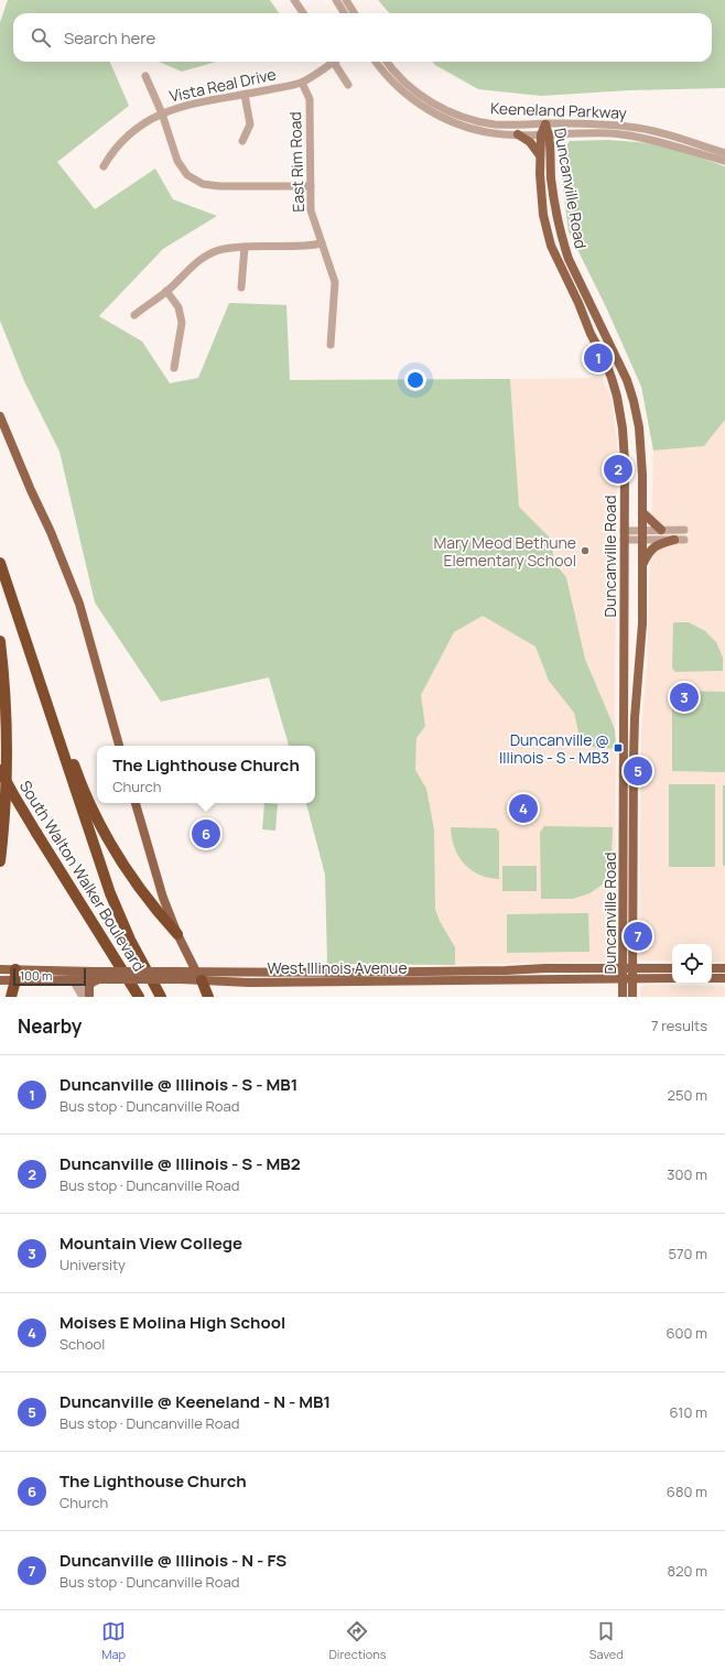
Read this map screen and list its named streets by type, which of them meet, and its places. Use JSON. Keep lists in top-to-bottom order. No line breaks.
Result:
{"streets":{"highway":["South Walton Walker Boulevard"],"main road":["Duncanville Road","West Illinois Avenue"],"street":["Vista Real Drive","Keeneland Parkway","East Rim Road"]},"crossings":[["Vista Real Drive","East Rim Road"],["Keeneland Parkway","Duncanville Road"],["Duncanville Road","West Illinois Avenue"]],"places":{"other":["Mary Meod Bethune Elementary School"],"transit":["Duncanville @ Illinois - S - MB3"]},"scale_bar":"100 m","page":{"search":"Search here","pins":["1","2","3","5","4","6","7"],"popup":["The Lighthouse Church","Church"],"scale":"100 m","heading":["Nearby","7 results"],"list":[{"mark":"1","name":"Duncanville @ Illinois - S - MB1","note":"Bus stop · Duncanville Road","value":"250 m"},{"mark":"2","name":"Duncanville @ Illinois - S - MB2","note":"Bus stop · Duncanville Road","value":"300 m"},{"mark":"3","name":"Mountain View College","note":"University","value":"570 m"},{"mark":"4","name":"Moises E Molina High School","note":"School","value":"600 m"},{"mark":"5","name":"Duncanville @ Keeneland - N - MB1","note":"Bus stop · Duncanville Road","value":"610 m"},{"mark":"6","name":"The Lighthouse Church","note":"Church","value":"680 m"},{"mark":"7","name":"Duncanville @ Illinois - N - FS","note":"Bus stop · Duncanville Road","value":"820 m"}],"nav":["Map","Directions","Saved"]}}
